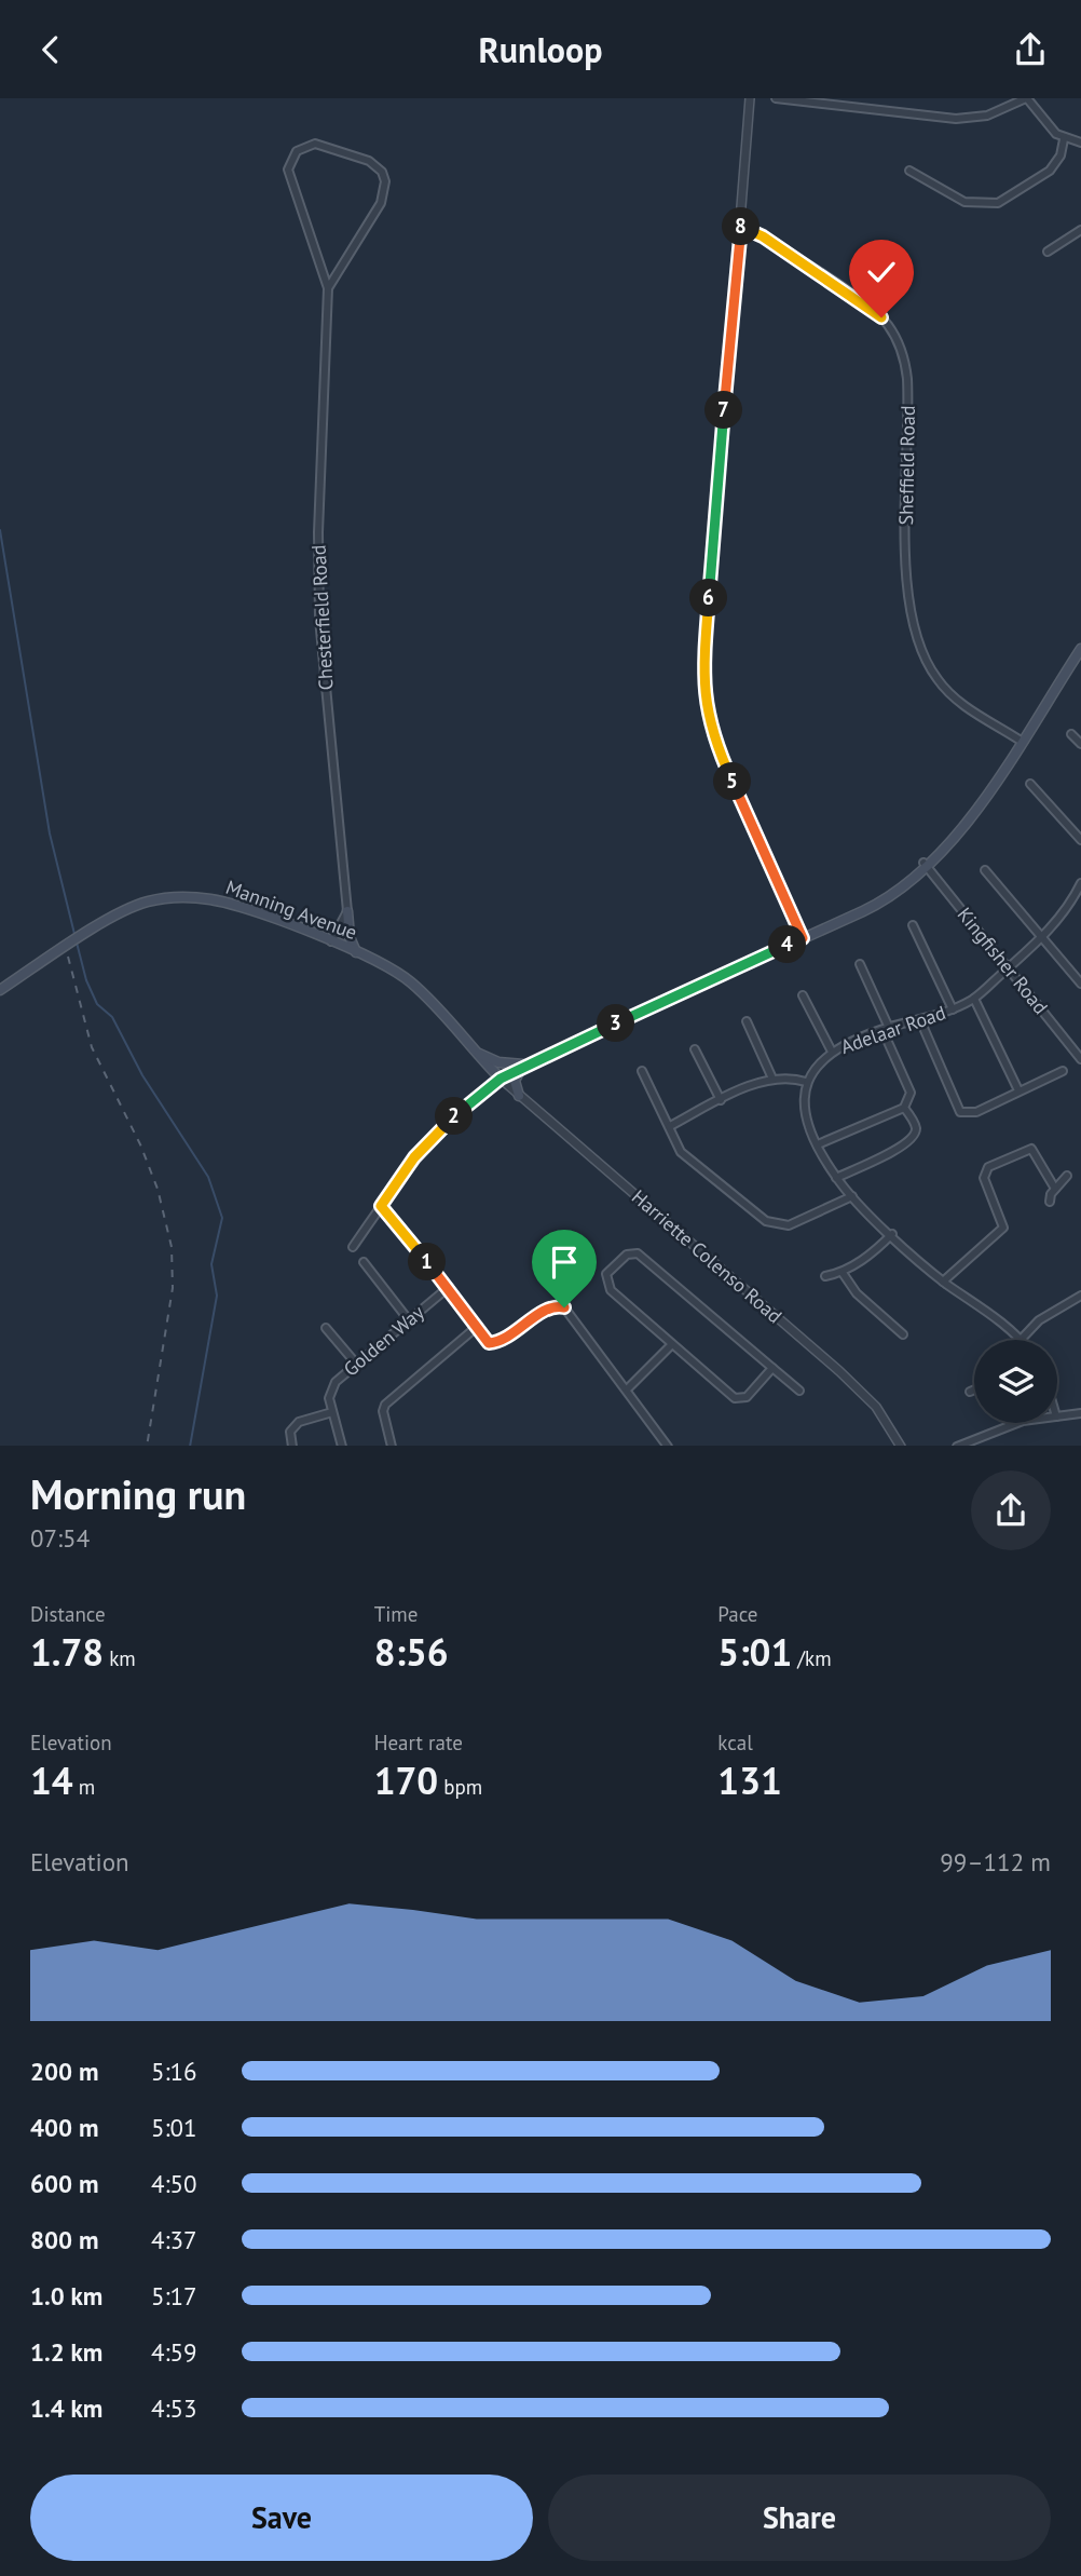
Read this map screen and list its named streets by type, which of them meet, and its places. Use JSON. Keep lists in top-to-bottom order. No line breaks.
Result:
{"streets":{"main road":["Manning Avenue"],"street":["Sheffield Road","Chesterfield Road","Kingfisher Road","Adelaar Road","Harriette Colenso Road","Golden Way"]},"crossings":[["Manning Avenue","Harriette Colenso Road"],["Kingfisher Road","Adelaar Road"]],"page":{"header":"Runloop","pins":["8","7","6","5","4","3","2","1"],"heading":["Morning run","07:54"],"stats":[["Distance","1.78 km"],["Time","8:56"],["Pace","5:01 /km"],["Elevation","14 m"],["Heart rate","170 bpm"],["kcal","131"]],"chart":["Elevation","99–112 m"],"list":[{"name":"200 m","note":"5:16"},{"name":"400 m","note":"5:01"},{"name":"600 m","note":"4:50"},{"name":"800 m","note":"4:37"},{"name":"1.0 km","note":"5:17"},{"name":"1.2 km","note":"4:59"},{"name":"1.4 km","note":"4:53"}],"buttons":["Save","Share"]}}
